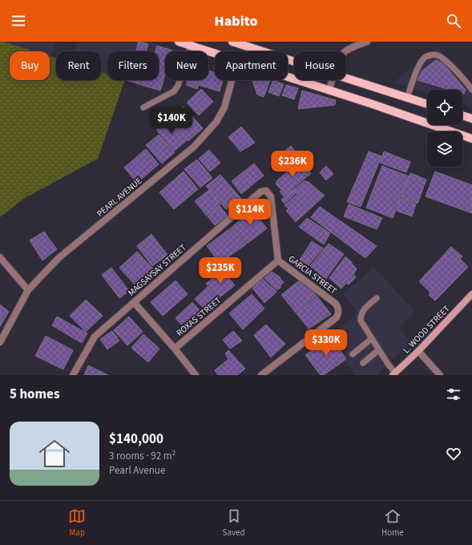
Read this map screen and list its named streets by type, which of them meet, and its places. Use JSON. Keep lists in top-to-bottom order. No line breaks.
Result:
{"streets":{"main road":["L. WOOD STREET"],"street":["PEARL AVENUE","MAGSAYSAY STREET","GARCIA STREET","ROXAS STREET"]},"crossings":[["MAGSAYSAY STREET","GARCIA STREET"],["GARCIA STREET","ROXAS STREET"]],"page":{"header":"Habito","chip":["Buy","Rent","Filters","New","Apartment","House"],"price":["$140K","$236K","$114K","$235K","$330K"],"heading":"5 homes","list":[{"name":"$140,000","note":"3 rooms · 92 m² · Pearl Avenue"}],"tabs":["Map","Saved","Home"]}}
